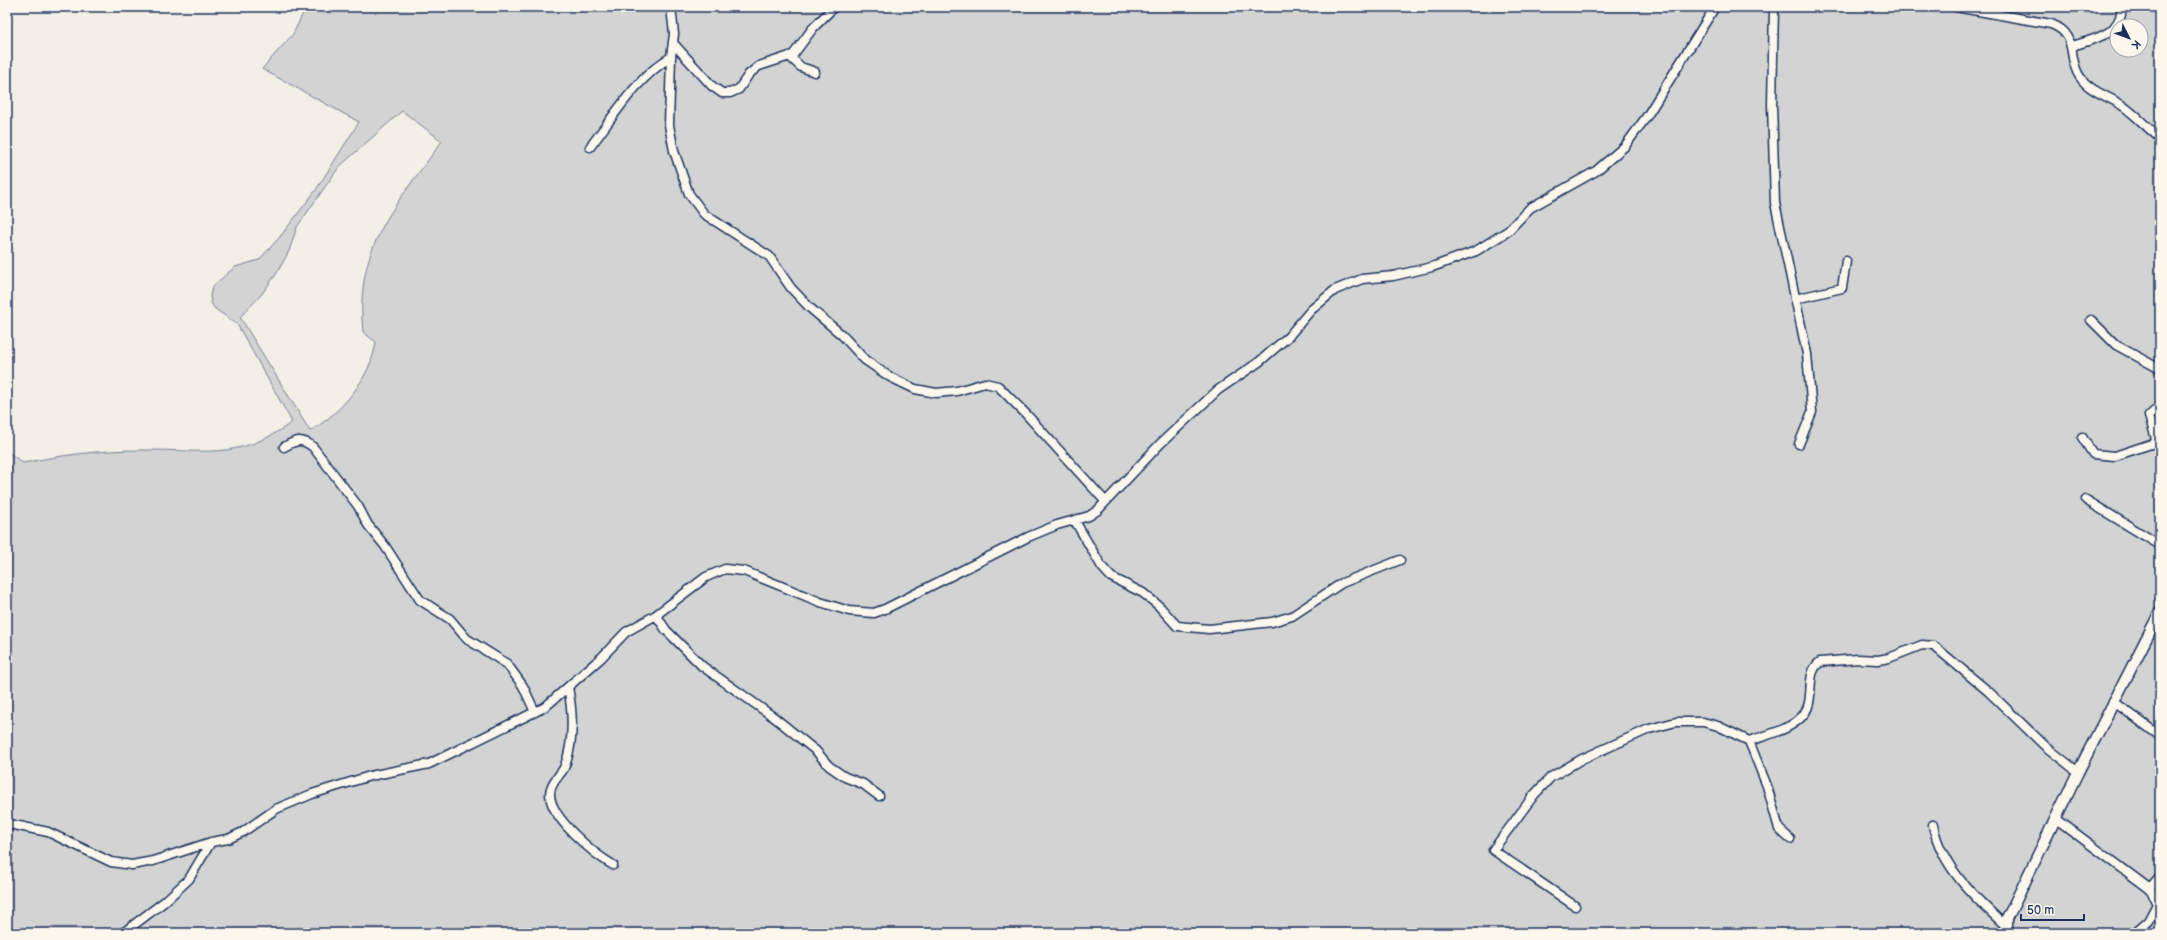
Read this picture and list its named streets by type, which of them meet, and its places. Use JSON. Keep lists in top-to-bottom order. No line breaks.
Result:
{"scale_bar":"50 m","north":"bottom right"}
